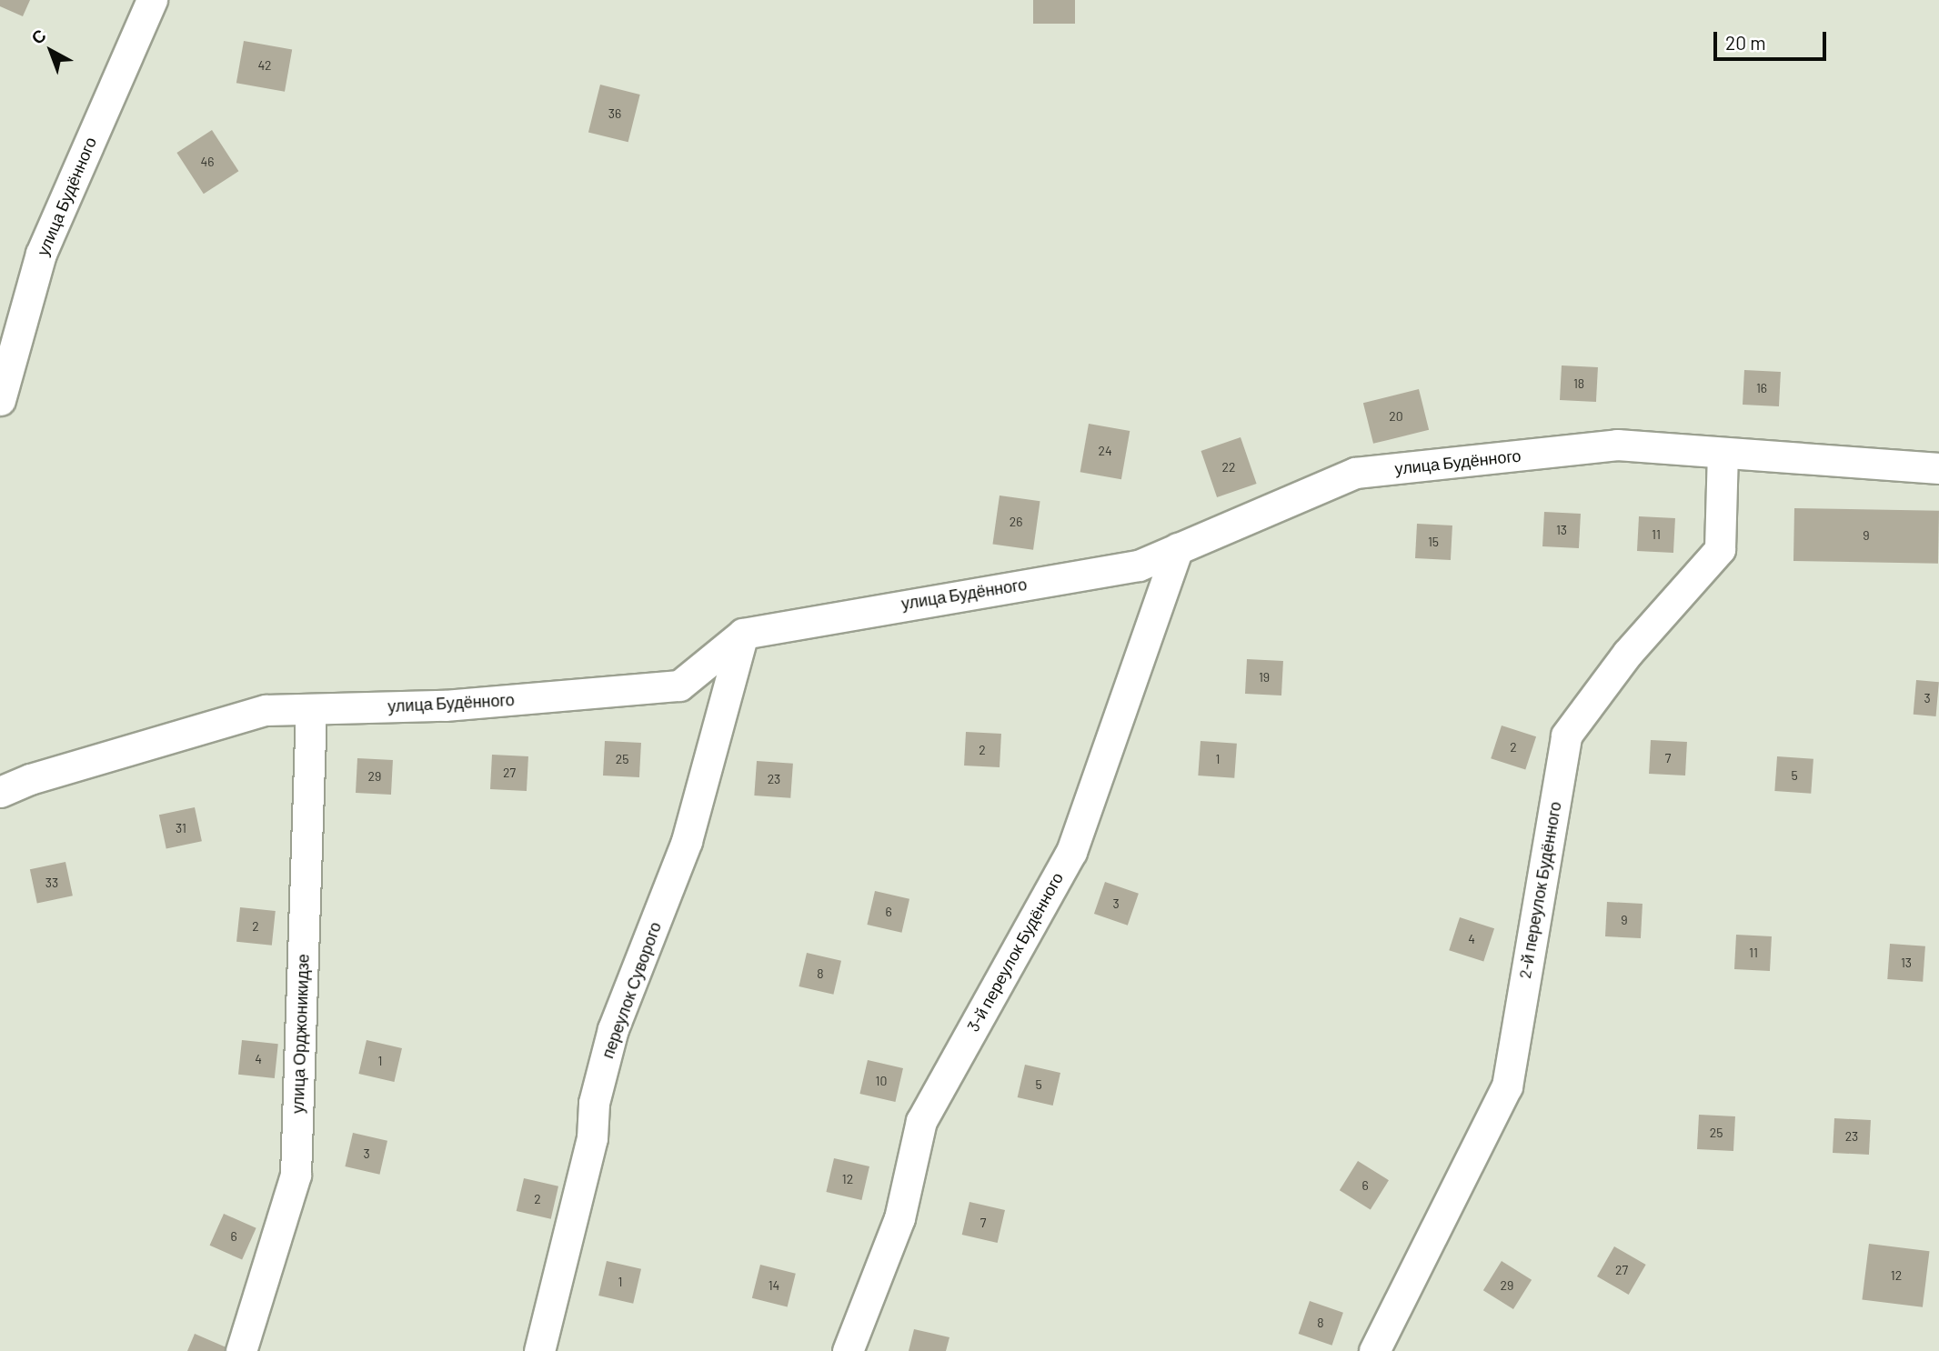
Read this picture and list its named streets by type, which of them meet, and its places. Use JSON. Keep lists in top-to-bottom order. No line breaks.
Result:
{"streets":{"street":["улица Будённого","2-й переулок Будённого","3-й переулок Будённого","переулок Суворого","улица Орджоникидзе"]},"crossings":[["улица Будённого","2-й переулок Будённого"],["улица Будённого","3-й переулок Будённого"],["улица Будённого","переулок Суворого"],["улица Будённого","улица Орджоникидзе"]],"house_numbers":["42","36","46","18","16","20","24","22","26","13","11","9","15","19","3","2","2","7","25","1","27","5","29","23","31","33","3","6","9","2","4","11","13","8","4","1","10","5","25","23","3","12","6","2","7","6","27","12","1","14","29","8"],"scale_bar":"20 m","north":"top left"}
